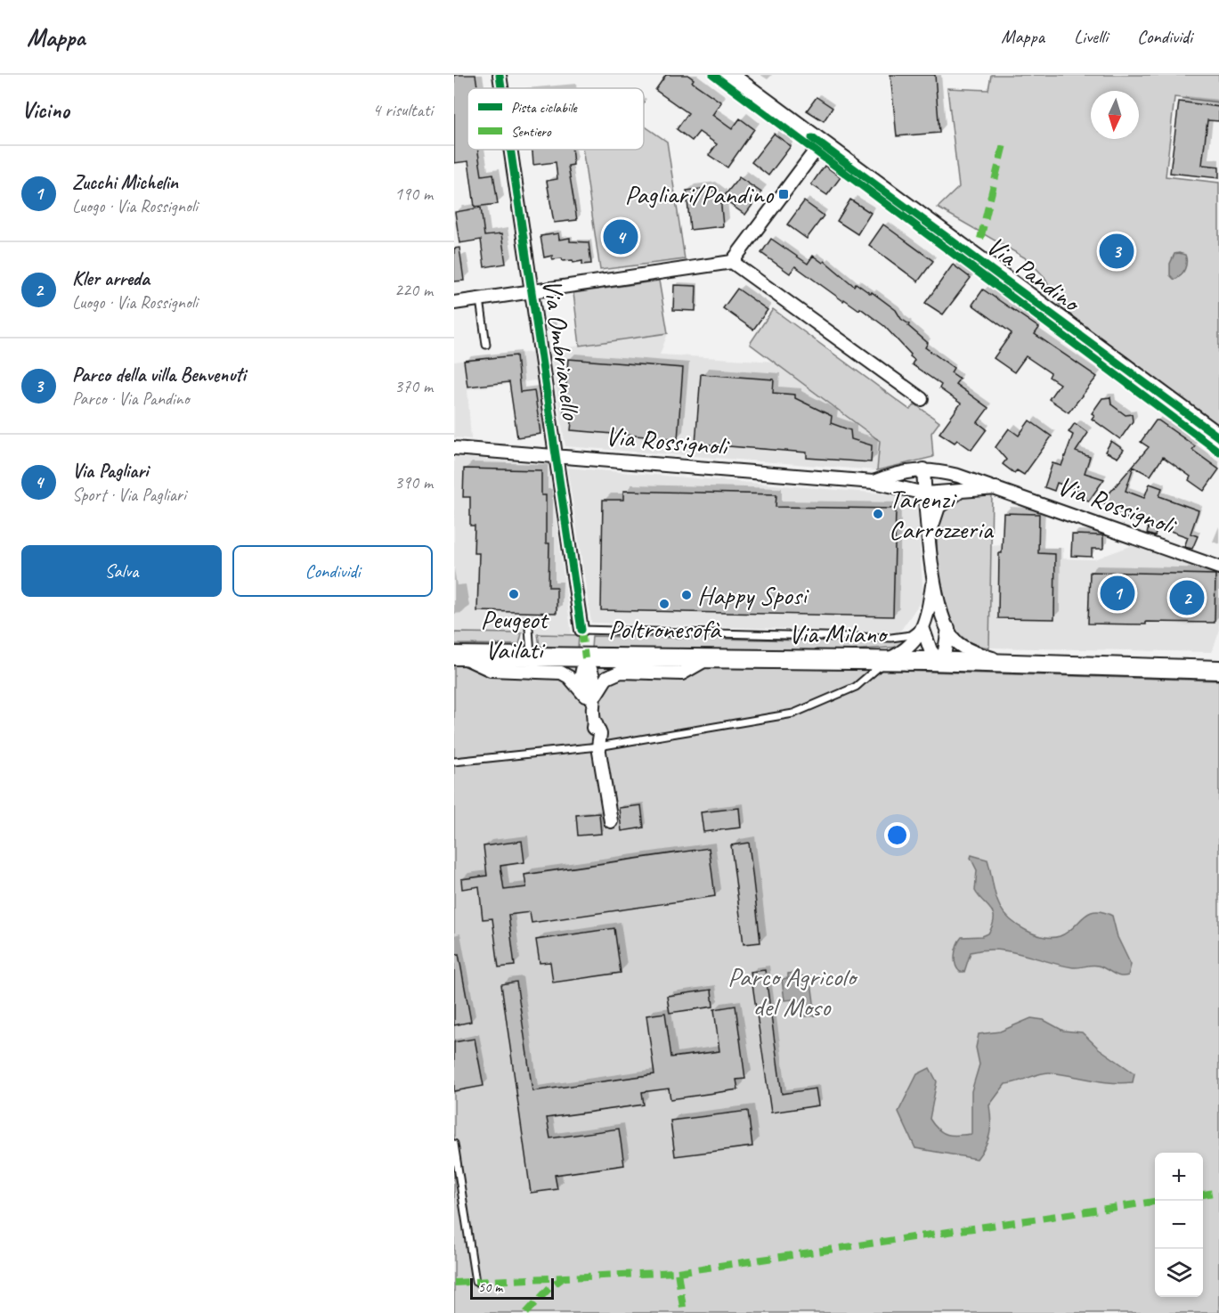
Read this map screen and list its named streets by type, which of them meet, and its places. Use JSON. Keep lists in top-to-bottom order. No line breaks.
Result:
{"streets":{"main road":["Via Pandino","Via Milano"],"street":["Via Ombrianello","Via Rossignoli"]},"crossings":[["Via Ombrianello","Via Rossignoli"]],"parks":["Parco Agricolo del Moso"],"places":{"transit":["Pagliari/Pandino"],"other":["Tarenzi Carrozzeria","Peugeot Vailati","Happy Sposi","Poltronesofà"]},"legend":["Pista ciclabile","Sentiero"],"scale_bar":"50 m","north":"bottom","page":{"header":"Mappa","nav":["Mappa","Livelli","Condividi"],"heading":["Vicino","4 risultati"],"list":[{"mark":"1","name":"Zucchi Michelin","note":"Luogo · Via Rossignoli","value":"190 m"},{"mark":"2","name":"Kler arreda","note":"Luogo · Via Rossignoli","value":"220 m"},{"mark":"3","name":"Parco della villa Benvenuti","note":"Parco · Via Pandino","value":"370 m"},{"mark":"4","name":"Via Pagliari","note":"Sport · Via Pagliari","value":"390 m"}],"pins":["4","3","1","2"],"buttons":["Salva","Condividi"],"map_buttons":["+","−"],"scale":"50 m"}}
